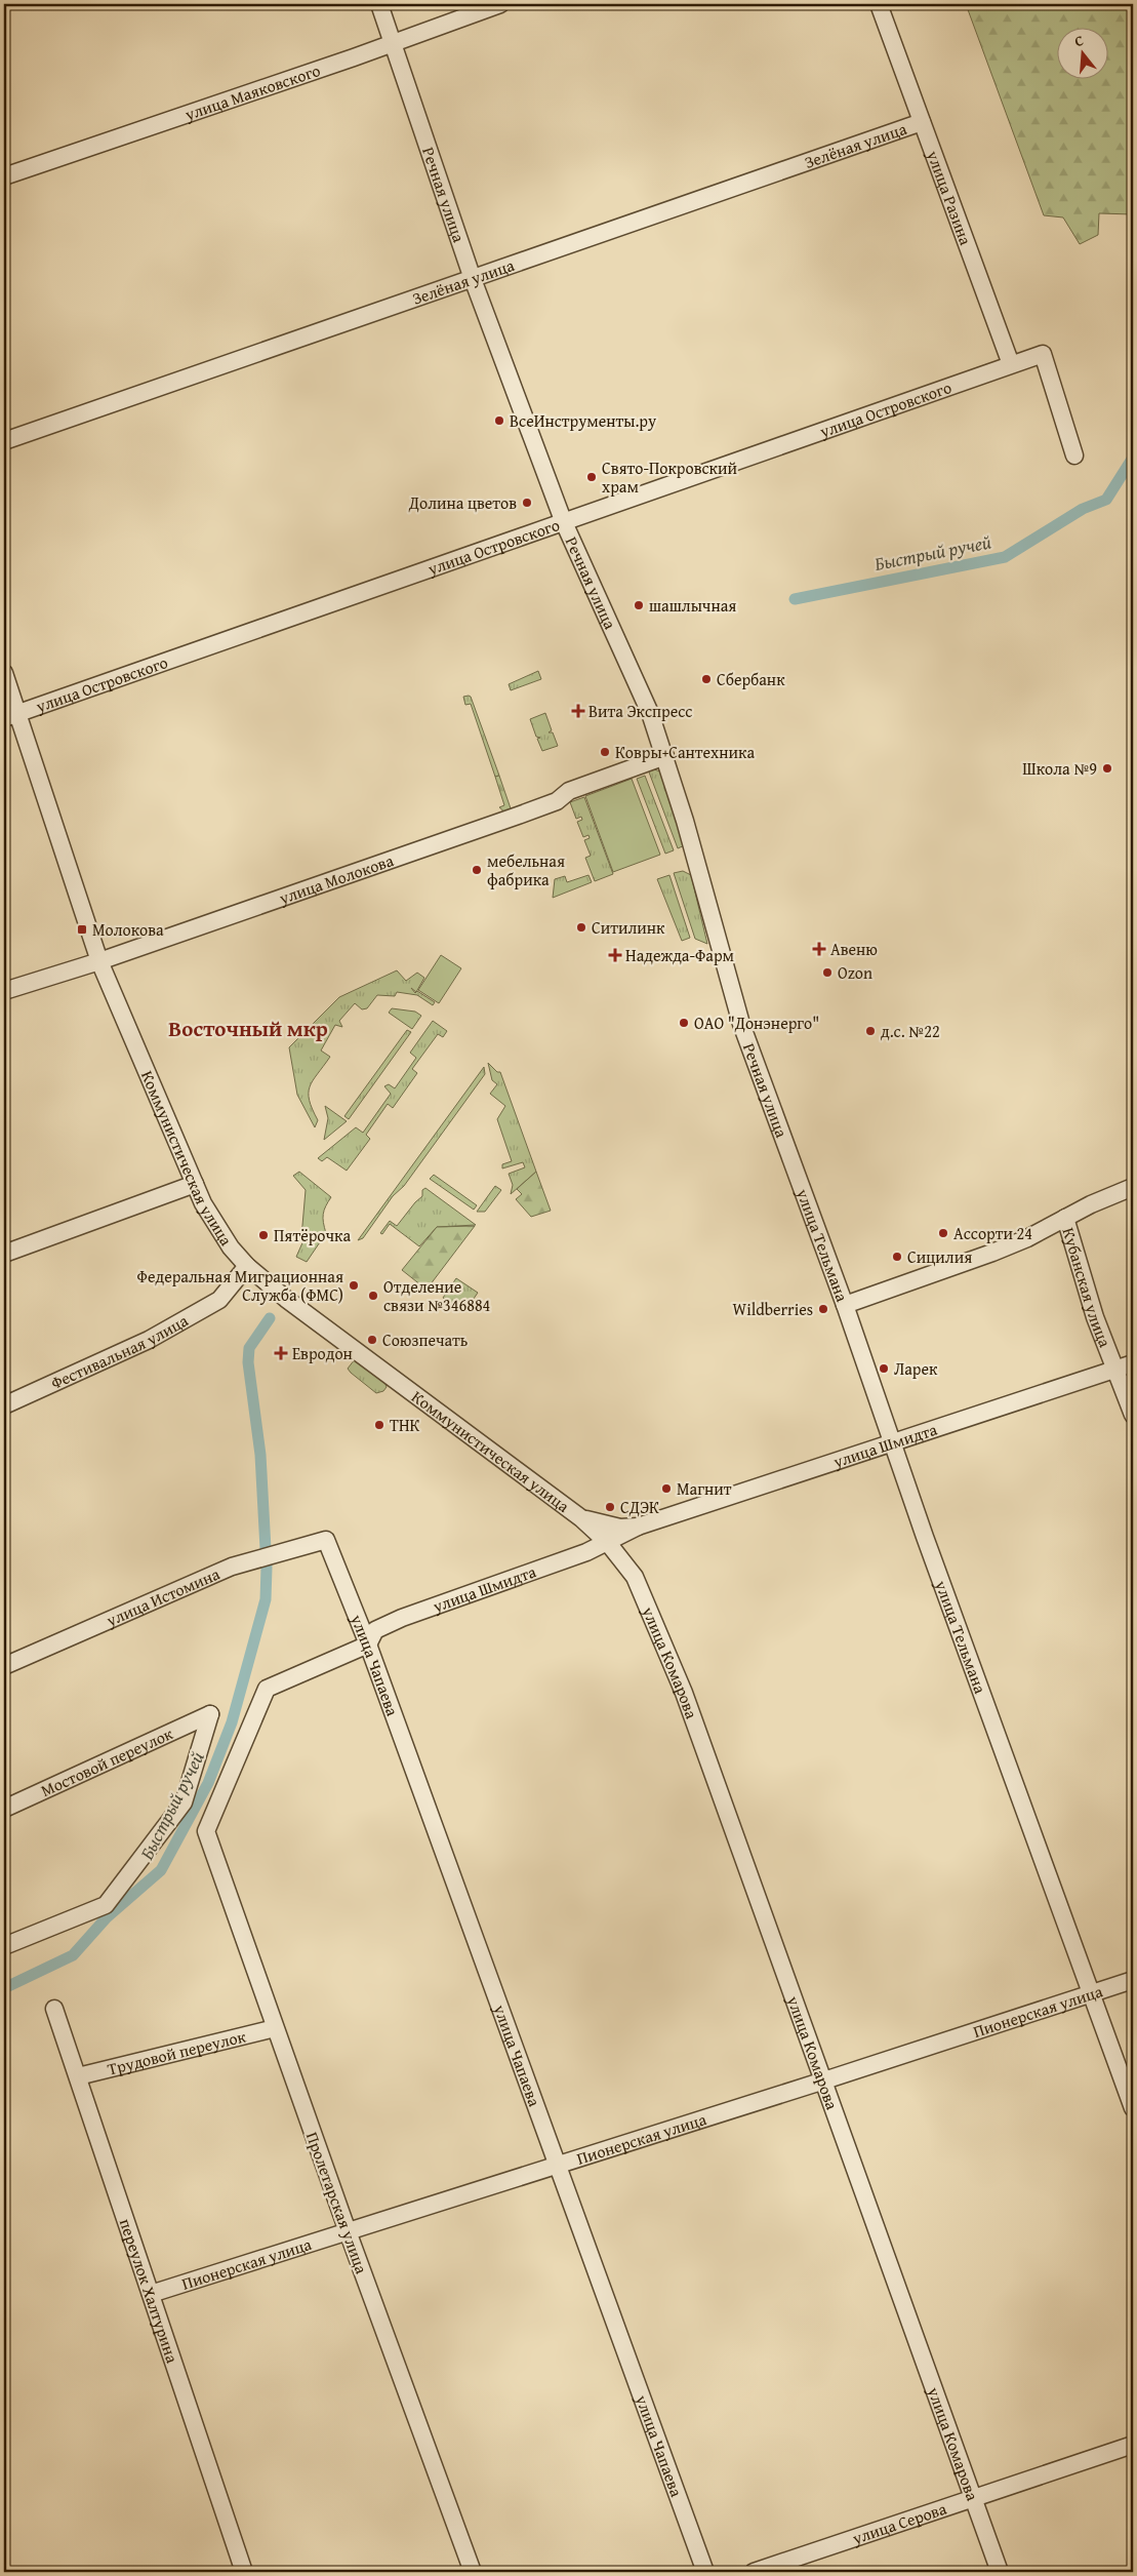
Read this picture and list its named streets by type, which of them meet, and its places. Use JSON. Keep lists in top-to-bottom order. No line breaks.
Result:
{"streets":{"street":["улица Маяковского","Зелёная улица","Речная улица","улица Разина","улица Островского","улица Молокова","Коммунистическая улица","улица Тельмана","Кубанская улица","Фестивальная улица","улица Шмидта","улица Истомина","улица Комарова","улица Чапаева","Мостовой переулок","Пионерская улица","Трудовой переулок","Пролетарская улица","переулок Халтурина","улица Серова"]},"crossings":[["улица Маяковского","Речная улица"],["Зелёная улица","Речная улица"],["Зелёная улица","улица Разина"],["Речная улица","улица Островского"],["Речная улица","улица Молокова"],["Речная улица","улица Тельмана"],["улица Разина","улица Островского"],["улица Островского","Коммунистическая улица"],["улица Молокова","Коммунистическая улица"],["Коммунистическая улица","Фестивальная улица"],["Коммунистическая улица","улица Шмидта"],["Коммунистическая улица","улица Комарова"],["улица Тельмана","улица Шмидта"],["улица Тельмана","Пионерская улица"],["Кубанская улица","улица Шмидта"],["улица Шмидта","улица Комарова"],["улица Шмидта","улица Чапаева"],["улица Шмидта","Пролетарская улица"],["улица Истомина","улица Чапаева"],["улица Комарова","Пионерская улица"],["улица Комарова","улица Серова"],["улица Чапаева","Пионерская улица"],["улица Чапаева","Пролетарская улица"],["Пионерская улица","Пролетарская улица"],["Пионерская улица","переулок Халтурина"],["Трудовой переулок","Пролетарская улица"],["Трудовой переулок","переулок Халтурина"]],"districts":["Восточный мкр"],"water":["Быстрый ручей"],"places":{"other":["ВсеИнструменты.ру","Свято-Покровский храм","Долина цветов","шашлычная","Сбербанк","Ковры+Сантехника","Школа №9","мебельная фабрика","Ситилинк","Ozon","ОАО \"Донэнерго\"","д.с. №22","Ассорти 24","Пятёрочка","Сицилия","Федеральная Миграционная Служба (ФМС)","Отделение связи №346884","Wildberries","Союзпечать","Ларек","ТНК","Магнит","СДЭК"],"health":["Вита Экспресс","Авеню","Надежда-Фарм","Евродон"],"transit":["Молокова"]},"north":"top"}
